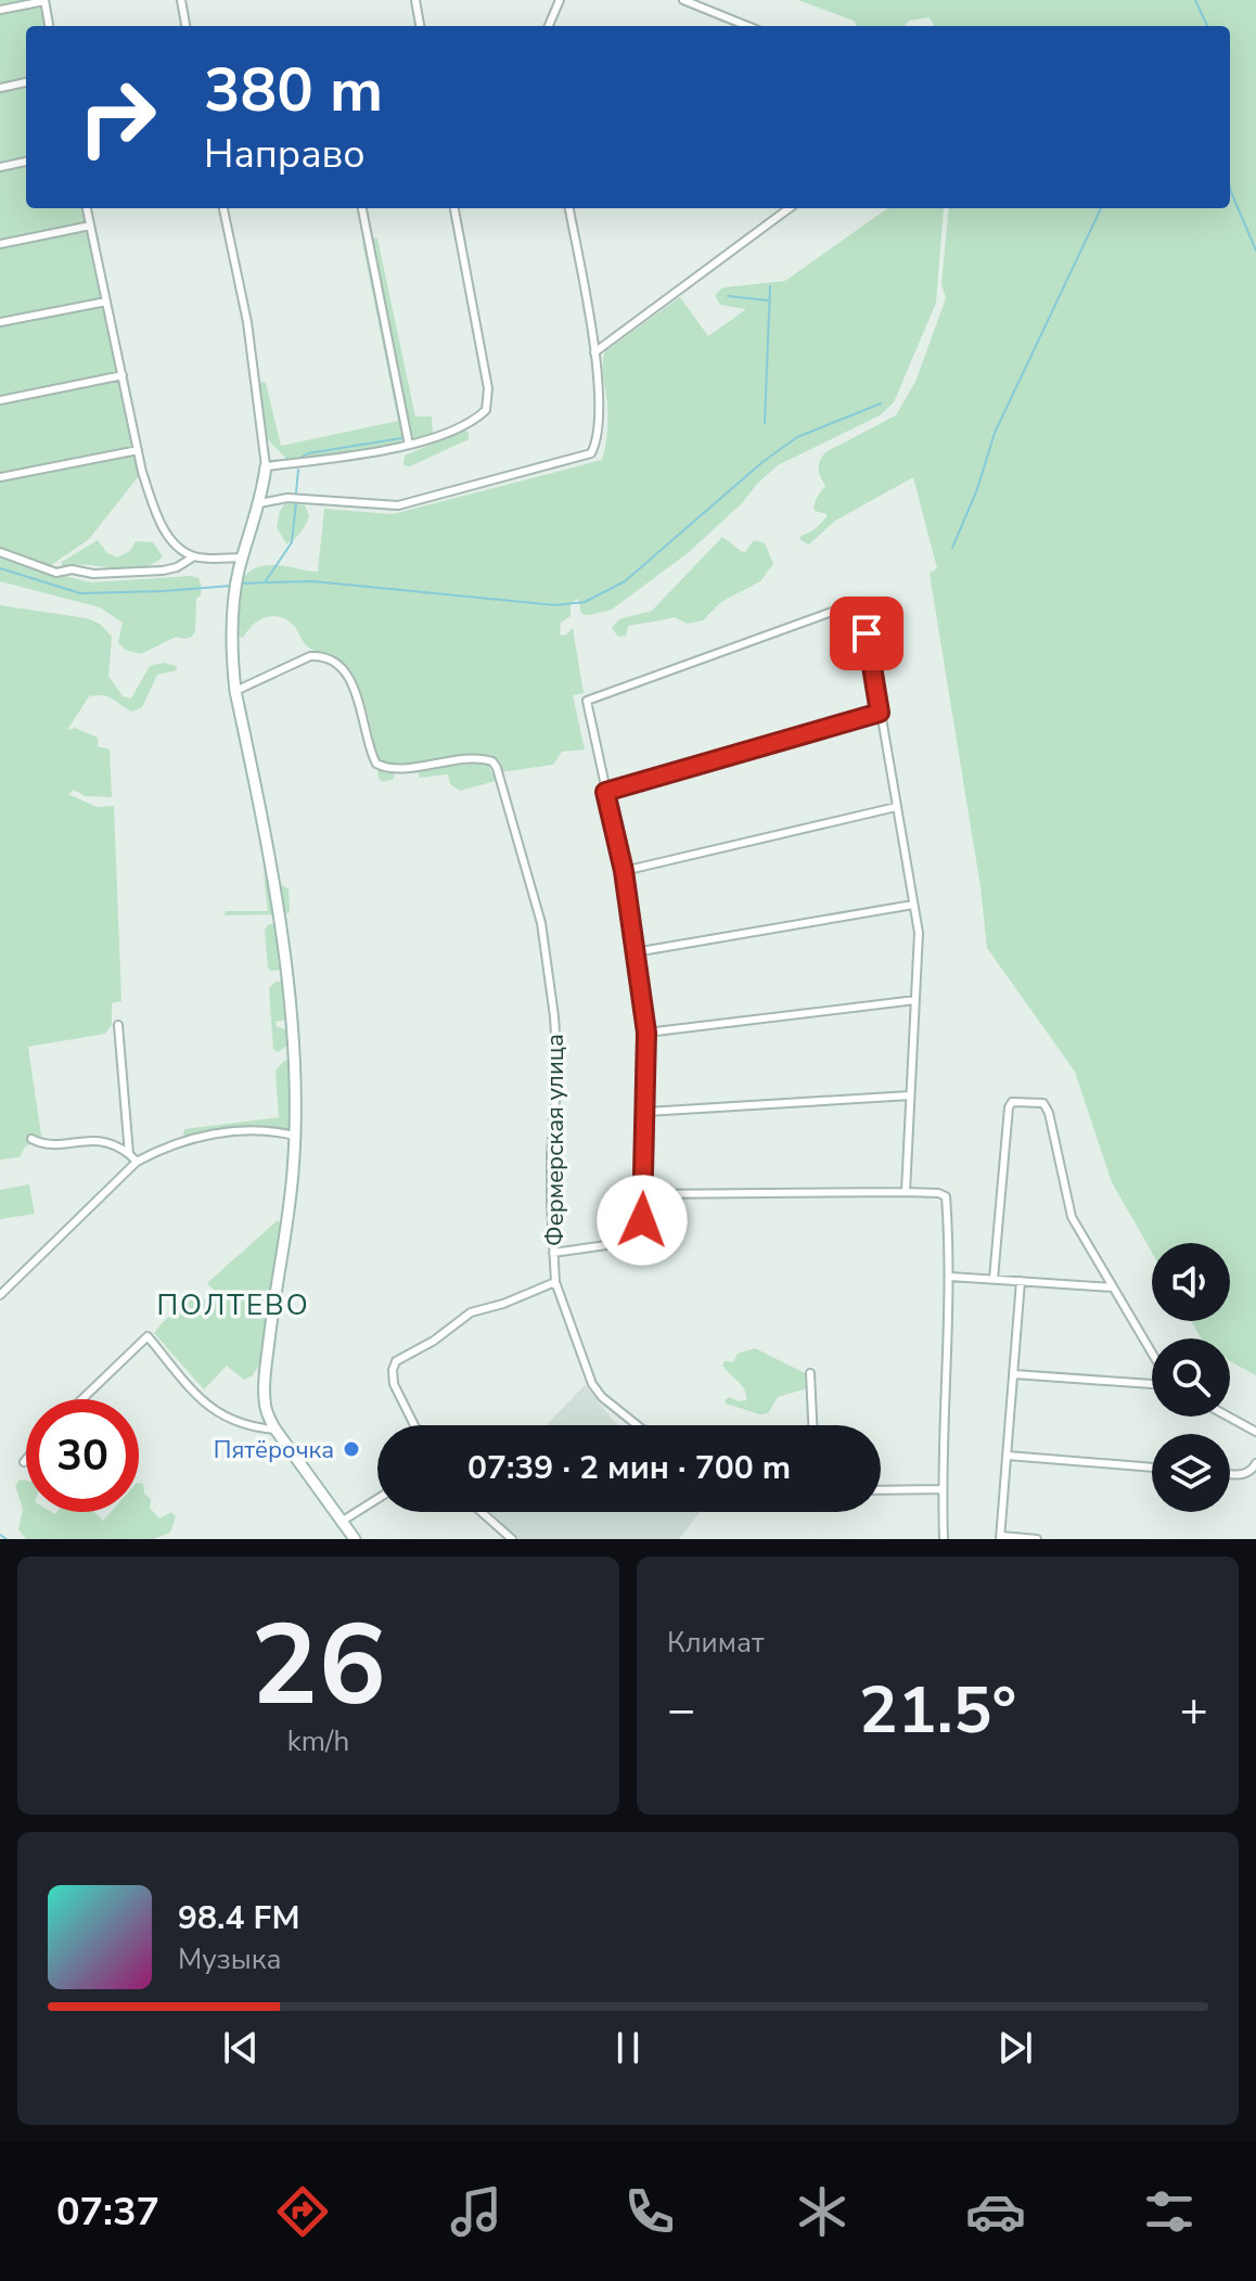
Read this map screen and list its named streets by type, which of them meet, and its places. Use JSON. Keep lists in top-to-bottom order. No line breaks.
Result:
{"streets":{"street":["Фермерская улица"]},"districts":["ПОЛТЕВО"],"places":["Пятёрочка"],"page":{"turn":["380 m","Направо"],"limit":"30","trip":"07:39 · 2 мин · 700 m","tile":[["26","km/h"],"Климат"],"heat":["−","21.5°","+"],"song":["98.4 FM","Музыка"],"tabs":"07:37"}}
